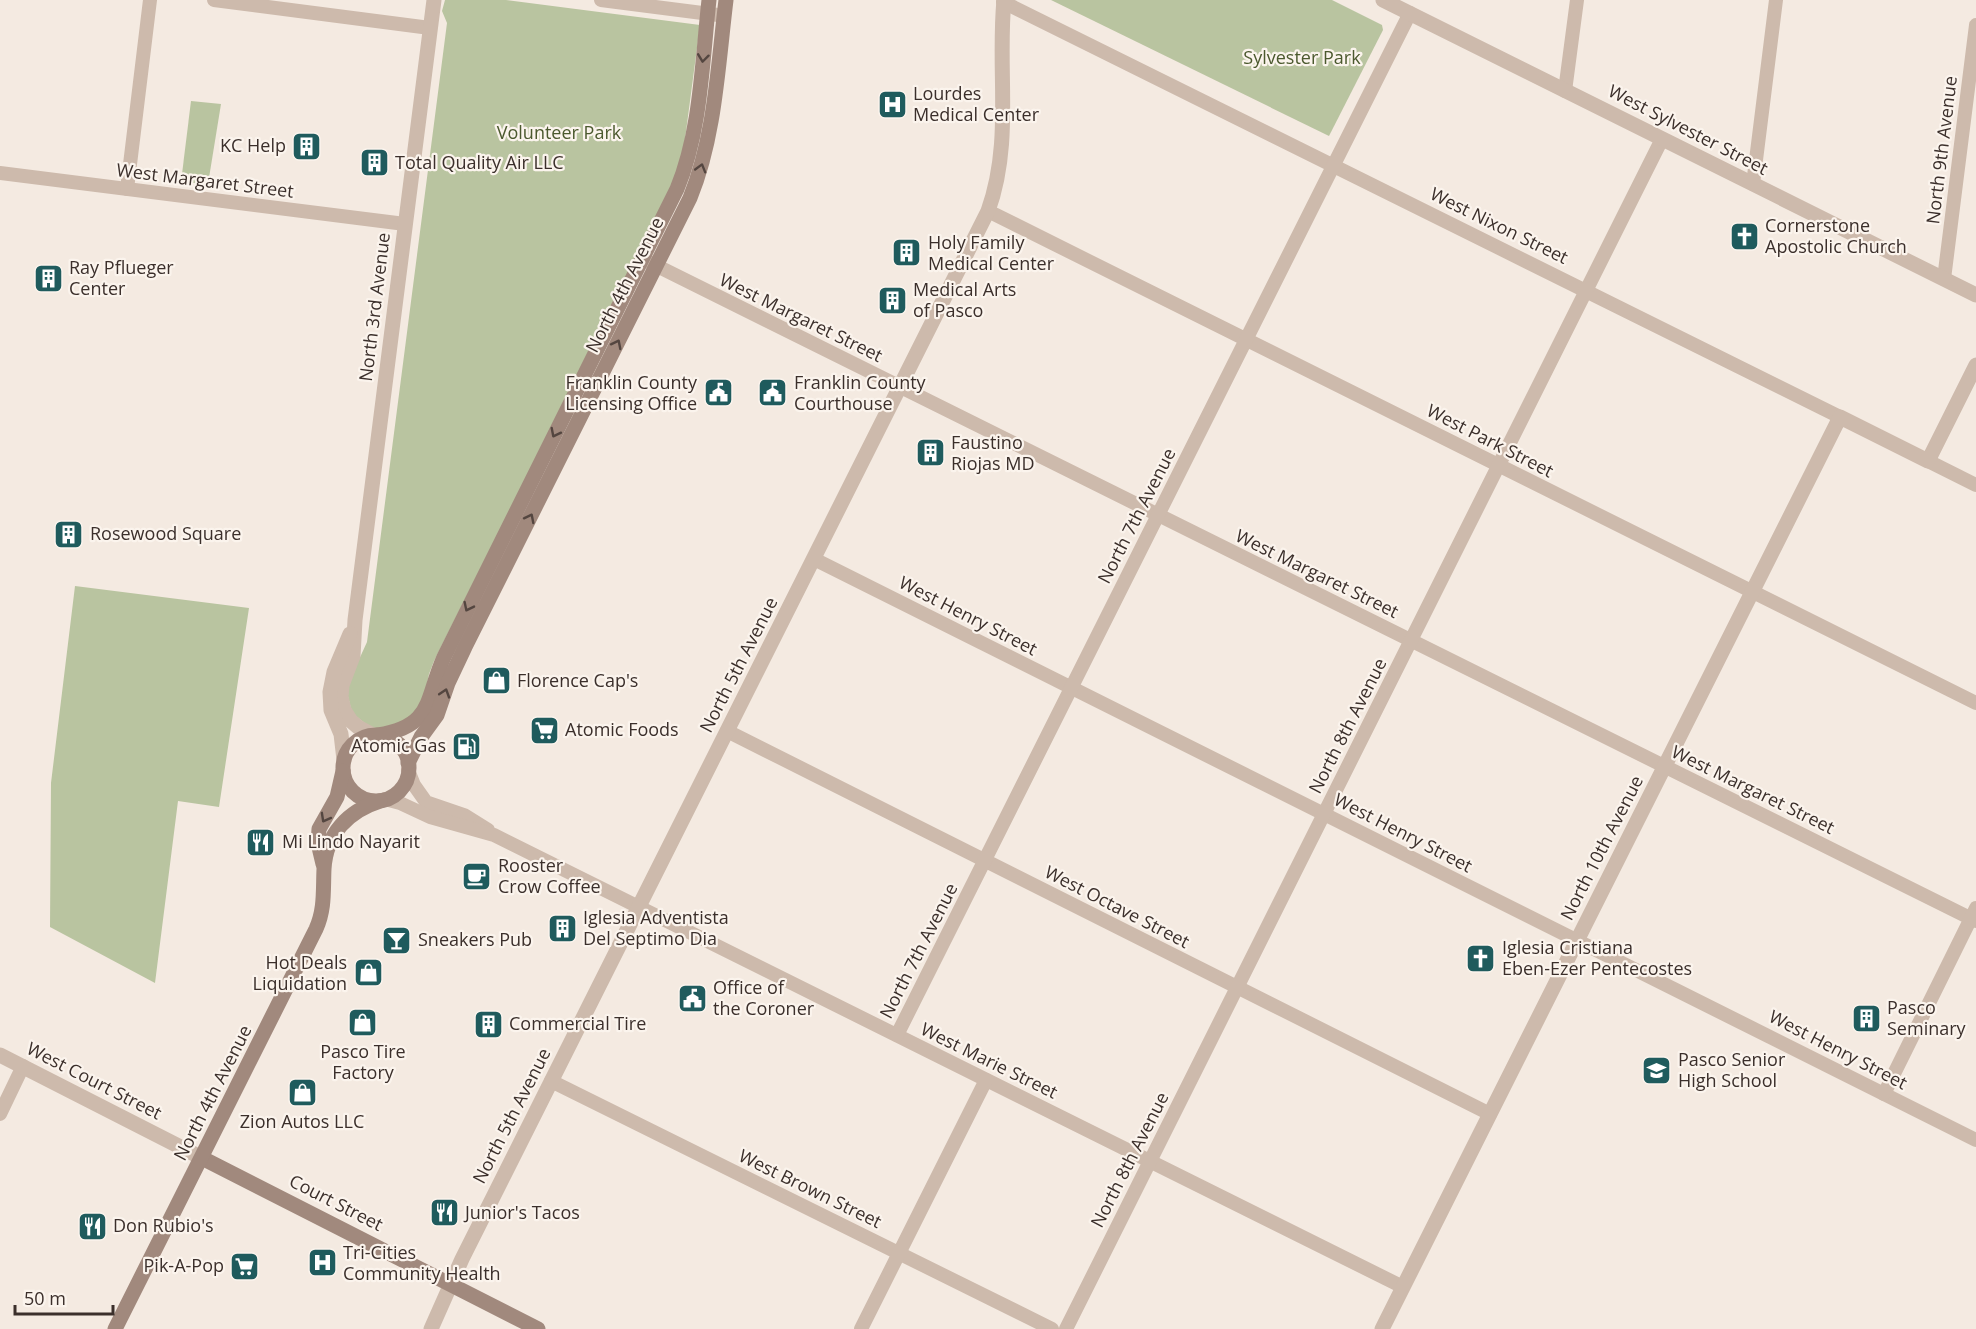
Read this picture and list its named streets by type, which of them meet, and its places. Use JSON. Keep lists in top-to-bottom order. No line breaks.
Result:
{"streets":{"main road":["North 4th Avenue","Court Street"],"street":["West Sylvester Street","North 9th Avenue","West Margaret Street","West Nixon Street","North 3rd Avenue","West Park Street","North 7th Avenue","West Henry Street","North 5th Avenue","North 8th Avenue","North 10th Avenue","West Octave Street","West Marie Street","West Court Street","West Brown Street"]},"crossings":[["West Sylvester Street","North 9th Avenue"],["West Sylvester Street","North 7th Avenue"],["West Sylvester Street","North 8th Avenue"],["West Margaret Street","North 4th Avenue"],["West Margaret Street","North 3rd Avenue"],["West Margaret Street","North 7th Avenue"],["West Margaret Street","North 5th Avenue"],["West Margaret Street","North 8th Avenue"],["West Margaret Street","North 10th Avenue"],["West Nixon Street","North 7th Avenue"],["West Nixon Street","North 5th Avenue"],["West Nixon Street","North 8th Avenue"],["West Nixon Street","North 10th Avenue"],["North 4th Avenue","North 3rd Avenue"],["North 4th Avenue","West Marie Street"],["North 4th Avenue","West Court Street"],["North 4th Avenue","Court Street"],["North 3rd Avenue","West Marie Street"],["West Park Street","North 7th Avenue"],["West Park Street","North 5th Avenue"],["West Park Street","North 8th Avenue"],["West Park Street","North 10th Avenue"],["North 7th Avenue","West Henry Street"],["North 7th Avenue","West Octave Street"],["North 7th Avenue","West Marie Street"],["West Henry Street","North 5th Avenue"],["West Henry Street","North 8th Avenue"],["West Henry Street","North 10th Avenue"],["North 5th Avenue","West Octave Street"],["North 5th Avenue","West Marie Street"],["North 5th Avenue","West Brown Street"],["North 5th Avenue","Court Street"],["North 8th Avenue","West Octave Street"],["North 8th Avenue","West Marie Street"],["North 10th Avenue","West Octave Street"],["North 10th Avenue","West Marie Street"],["West Court Street","Court Street"]],"parks":["Sylvester Park","Volunteer Park"],"places":{"hospital":["Lourdes Medical Center","Tri-Cities Community Health"],"building":["KC Help","Total Quality Air LLC","Holy Family Medical Center","Ray Pflueger Center","Medical Arts of Pasco","Faustino Riojas MD","Rosewood Square","Iglesia Adventista Del Septimo Dia","Pasco Seminary","Commercial Tire"],"church":["Cornerstone Apostolic Church","Iglesia Cristiana Eben-Ezer Pentecostes"],"public building":["Franklin County Licensing Office","Franklin County Courthouse","Office of the Coroner"],"shop":["Florence Cap's","Hot Deals Liquidation","Pasco Tire Factory","Zion Autos LLC"],"supermarket":["Atomic Foods","Pik-A-Pop"],"fuel station":["Atomic Gas"],"restaurant":["Mi Lindo Nayarit","Junior's Tacos","Don Rubio's"],"cafe":["Rooster Crow Coffee"],"bar":["Sneakers Pub"],"school or university":["Pasco Senior High School"]},"scale_bar":"50 m"}
